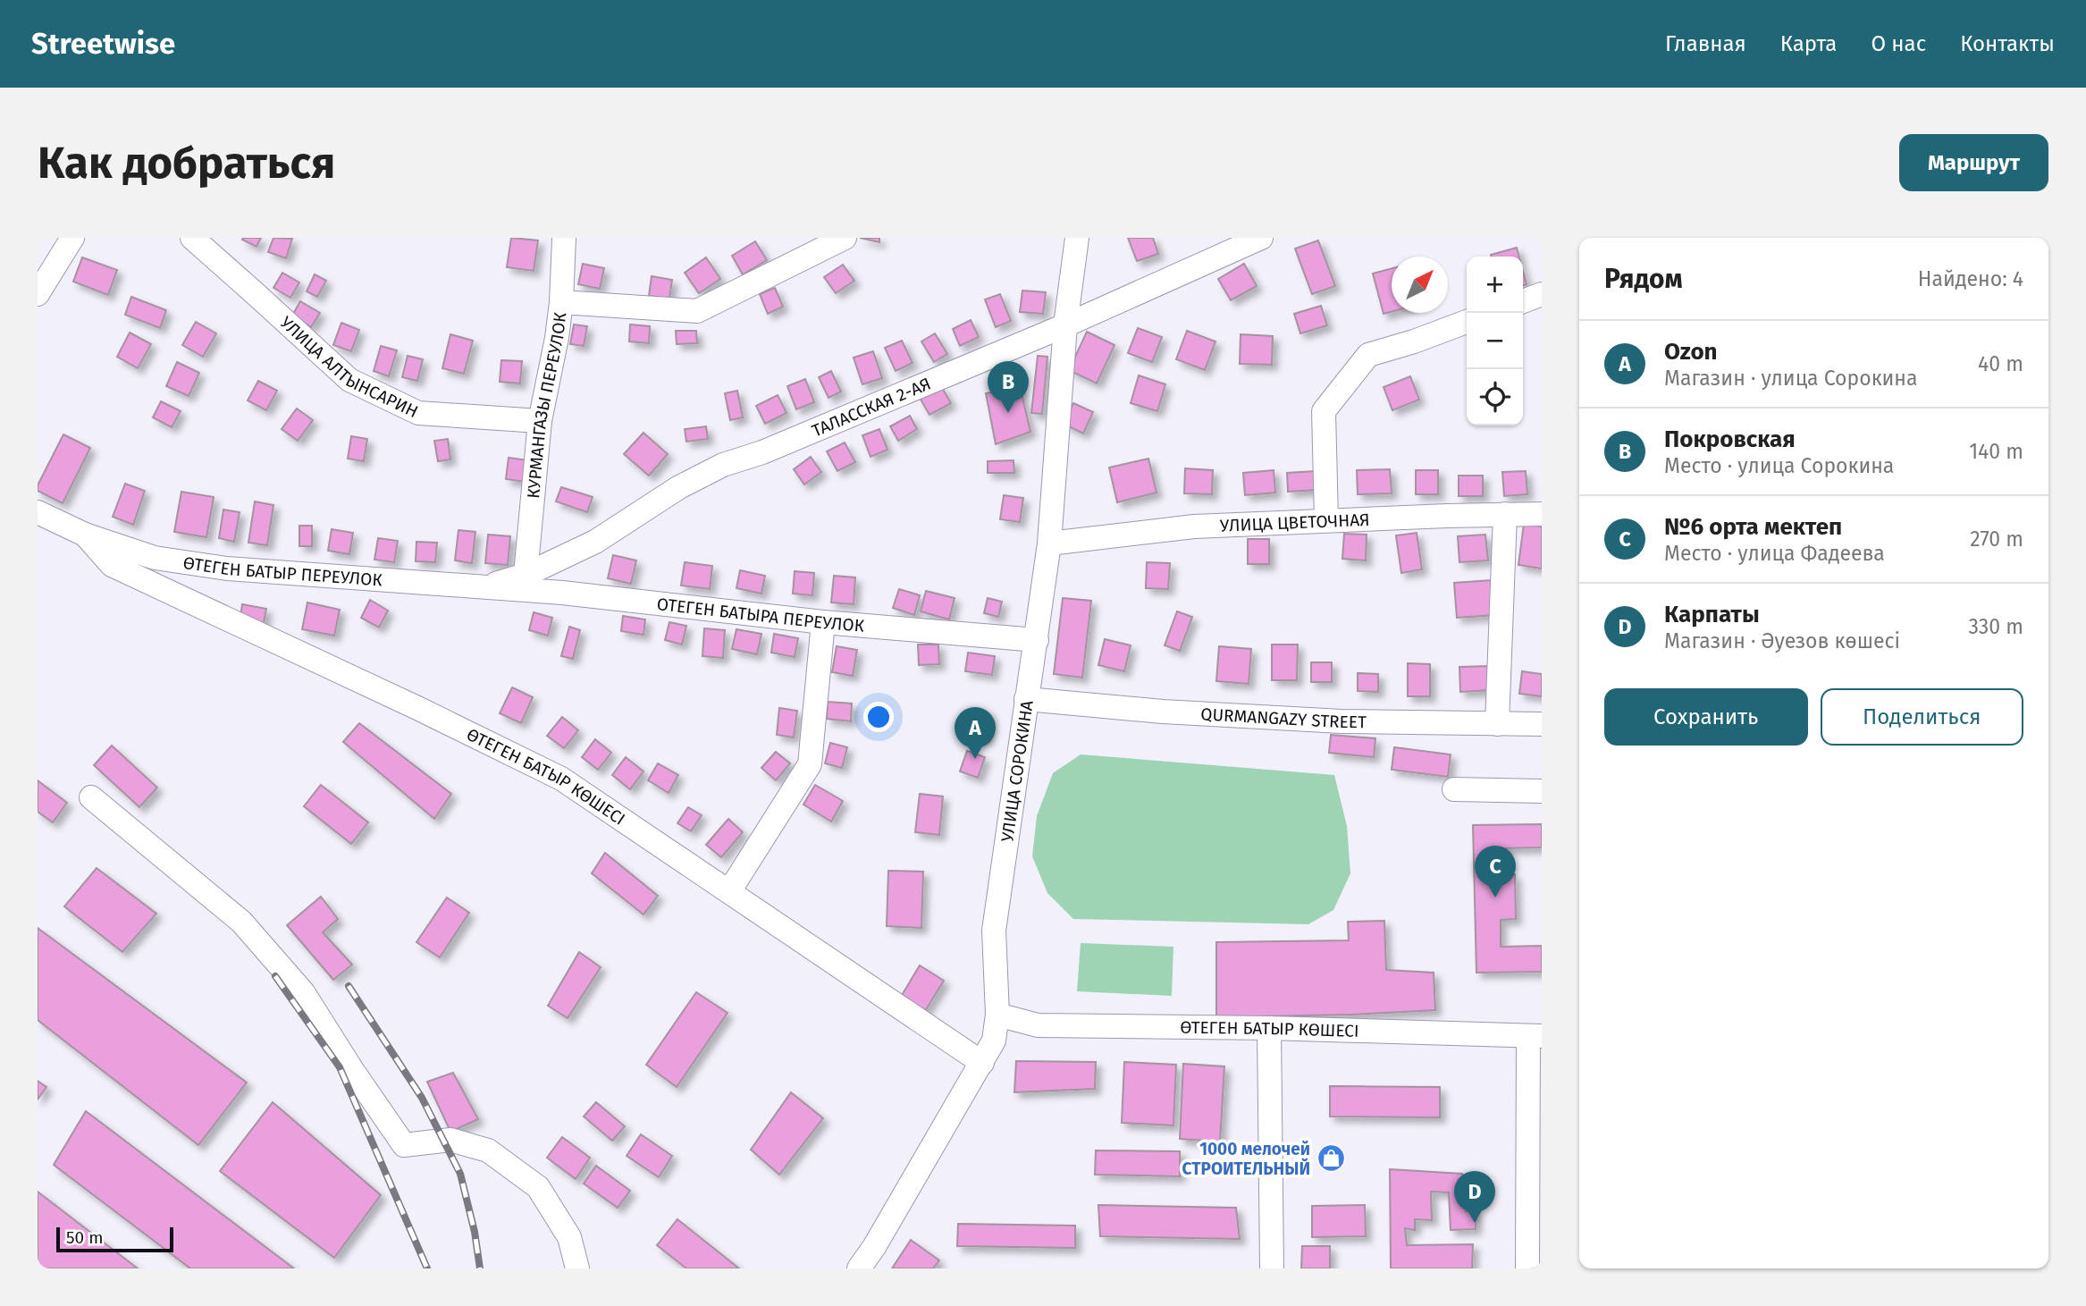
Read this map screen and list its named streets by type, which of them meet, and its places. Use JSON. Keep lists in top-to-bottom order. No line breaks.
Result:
{"streets":{"street":["УЛИЦА АЛТЫНСАРИН","КУРМАНГАЗЫ ПЕРЕУЛОК","ТАЛАССКАЯ 2-АЯ","УЛИЦА ЦВЕТОЧНАЯ","ӨТЕГЕН БАТЫР ПЕРЕУЛОК","ОТЕГЕН БАТЫРА ПЕРЕУЛОК","QURMANGAZY STREET","УЛИЦА СОРОКИНА","ӨТЕГЕН БАТЫР КӨШЕСІ"]},"crossings":[["УЛИЦА АЛТЫНСАРИН","КУРМАНГАЗЫ ПЕРЕУЛОК"],["КУРМАНГАЗЫ ПЕРЕУЛОК","ТАЛАССКАЯ 2-АЯ"],["ТАЛАССКАЯ 2-АЯ","ӨТЕГЕН БАТЫР ПЕРЕУЛОК"],["ТАЛАССКАЯ 2-АЯ","ОТЕГЕН БАТЫРА ПЕРЕУЛОК"],["ТАЛАССКАЯ 2-АЯ","УЛИЦА СОРОКИНА"],["УЛИЦА ЦВЕТОЧНАЯ","УЛИЦА СОРОКИНА"],["ӨТЕГЕН БАТЫР ПЕРЕУЛОК","ОТЕГЕН БАТЫРА ПЕРЕУЛОК"],["ӨТЕГЕН БАТЫР ПЕРЕУЛОК","ӨТЕГЕН БАТЫР КӨШЕСІ"],["ОТЕГЕН БАТЫРА ПЕРЕУЛОК","УЛИЦА СОРОКИНА"],["QURMANGAZY STREET","УЛИЦА СОРОКИНА"],["УЛИЦА СОРОКИНА","ӨТЕГЕН БАТЫР КӨШЕСІ"]],"places":{"shop":["1000 мелочей СТРОИТЕЛЬНЫЙ"]},"scale_bar":"50 m","north":"top right","page":{"header":"Streetwise","nav":["Главная","Карта","О нас","Контакты"],"buttons":["Маршрут",["Сохранить","Поделиться"]],"title":"Как добраться","heading":["Рядом","Найдено: 4"],"map_buttons":["+","−"],"list":[{"mark":"A","name":"Ozon","note":"Магазин · улица Сорокина","value":"40 m"},{"mark":"B","name":"Покровская","note":"Место · улица Сорокина","value":"140 m"},{"mark":"C","name":"№6 орта мектеп","note":"Место · улица Фадеева","value":"270 m"},{"mark":"D","name":"Карпаты","note":"Магазин · Әуезов көшесі","value":"330 m"}],"pins":["B","A","C","D"],"scale":"50 m"}}
